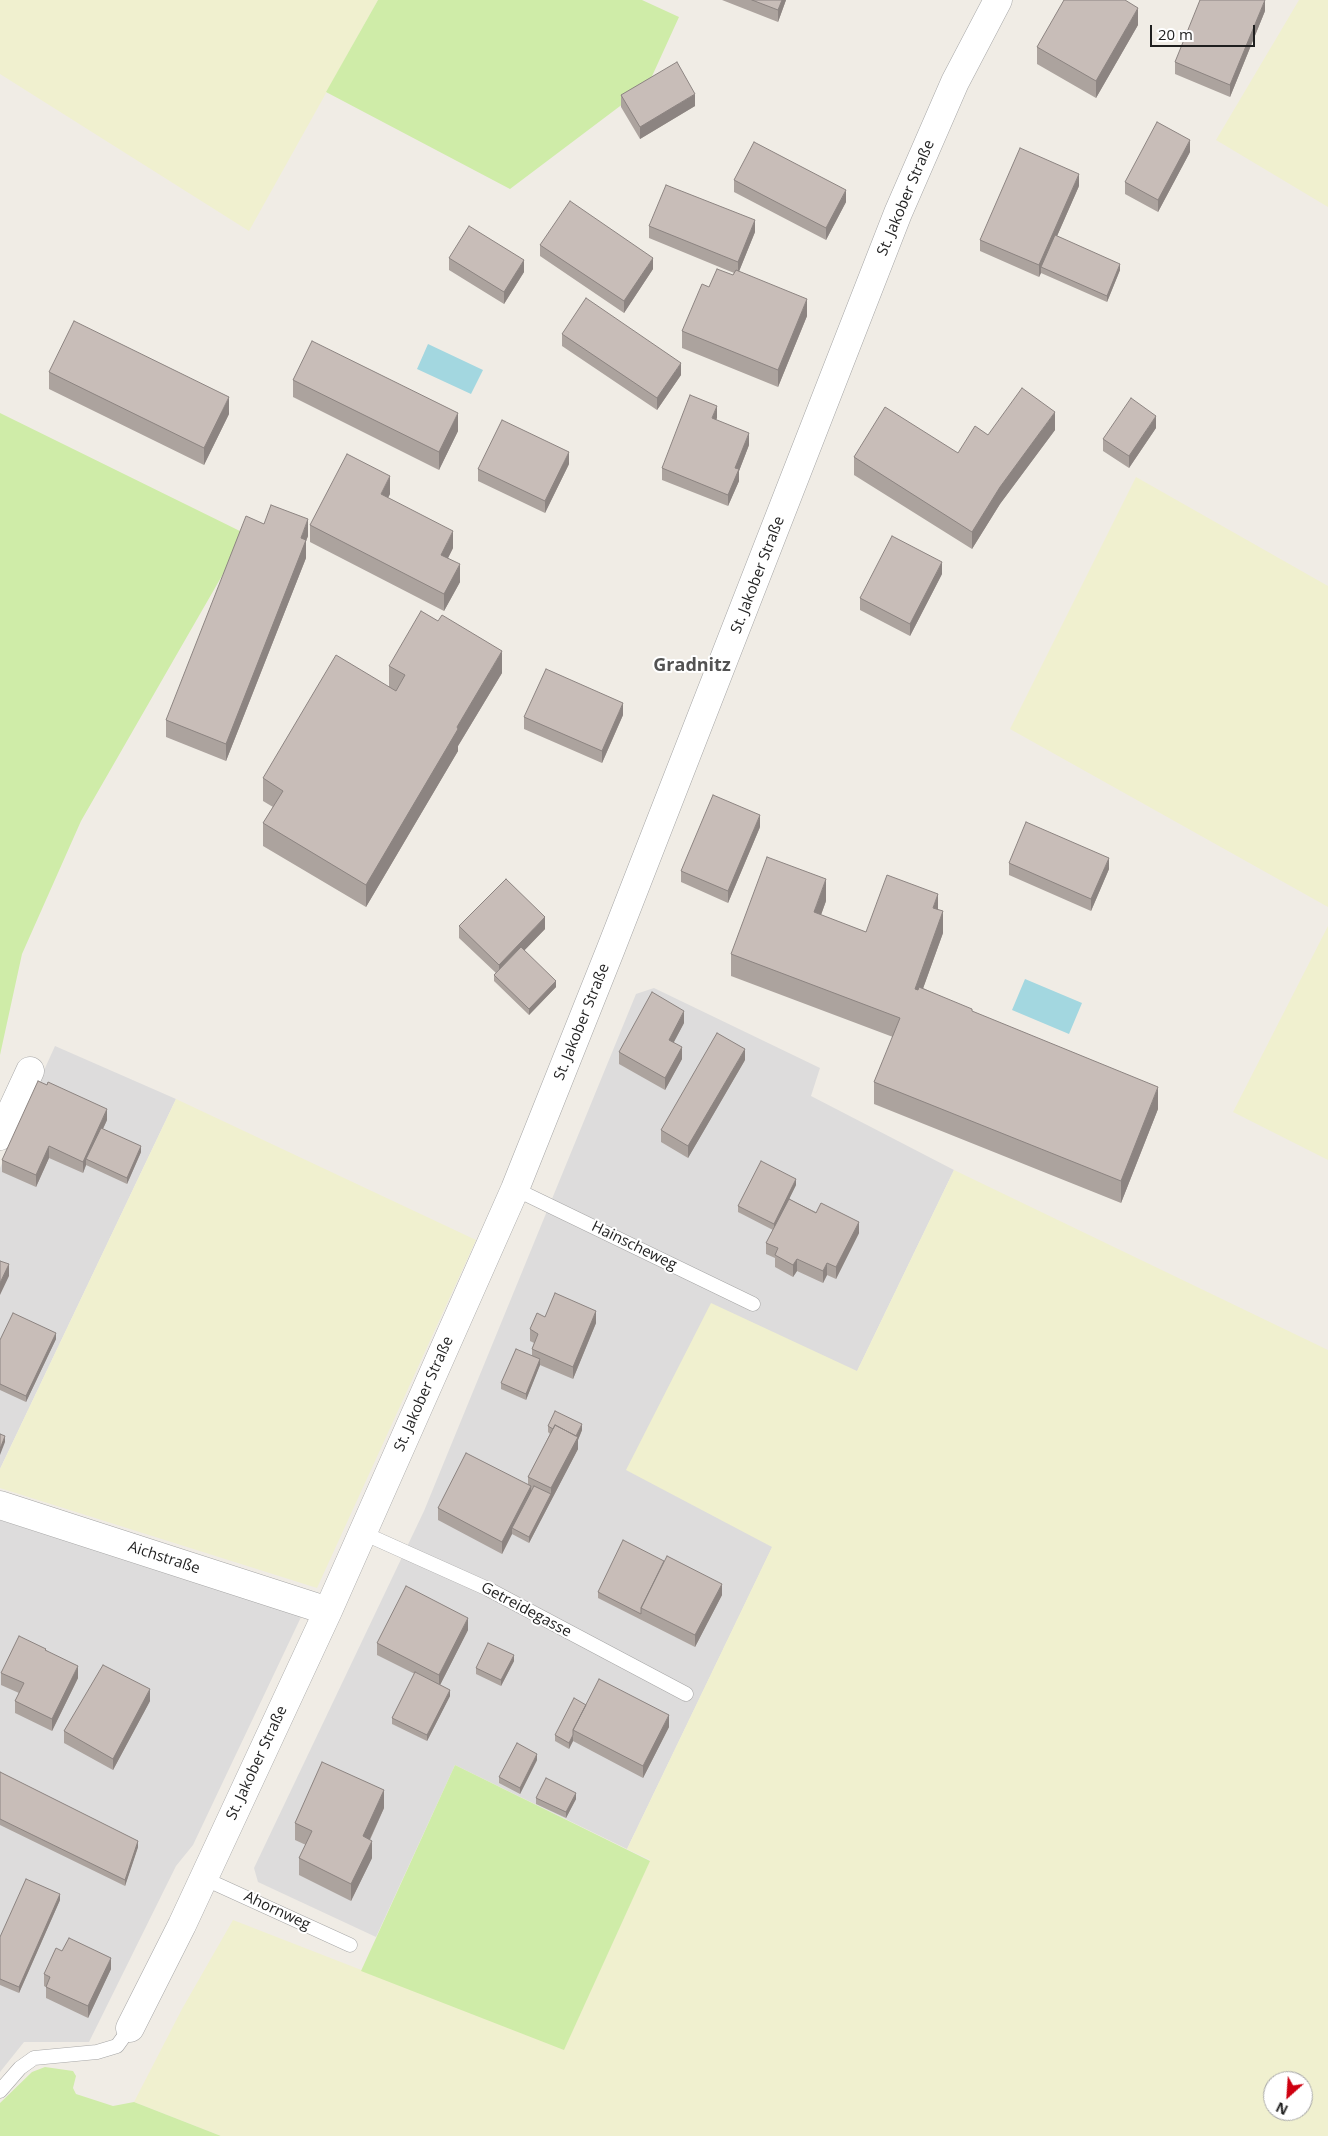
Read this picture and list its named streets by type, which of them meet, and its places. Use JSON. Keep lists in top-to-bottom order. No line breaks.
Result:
{"streets":{"street":["St. Jakober Straße","Aichstraße"],"lane":["Hainscheweg","Getreidegasse","Ahornweg"]},"crossings":[["St. Jakober Straße","Hainscheweg"],["St. Jakober Straße","Aichstraße"],["St. Jakober Straße","Getreidegasse"],["St. Jakober Straße","Ahornweg"]],"districts":["Gradnitz"],"scale_bar":"20 m","north":"bottom left"}
